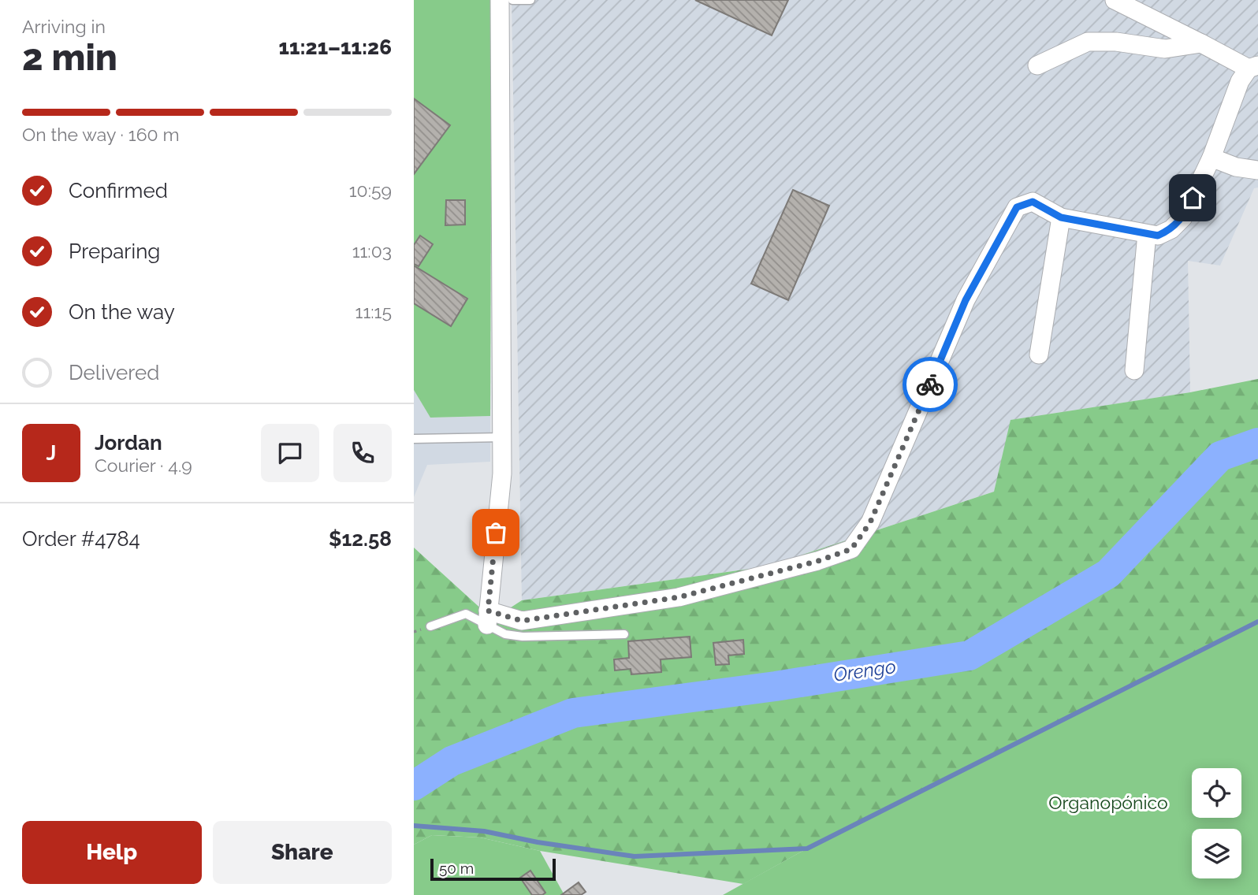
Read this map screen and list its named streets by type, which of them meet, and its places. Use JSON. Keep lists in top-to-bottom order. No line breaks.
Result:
{"water":["Orengo"],"parks":["Organopónico"],"scale_bar":"50 m","page":{"heading":["2 min","Arriving in","11:21–11:26"],"panel":["Jordan","Courier · 4.9","Order #4784","$12.58"],"bar":"On the way · 160 m","list":[["Confirmed","10:59"],["Preparing","11:03"],["On the way","11:15"],"Delivered"],"round":"J","buttons":["Help","Share"],"scale":"50 m"}}
